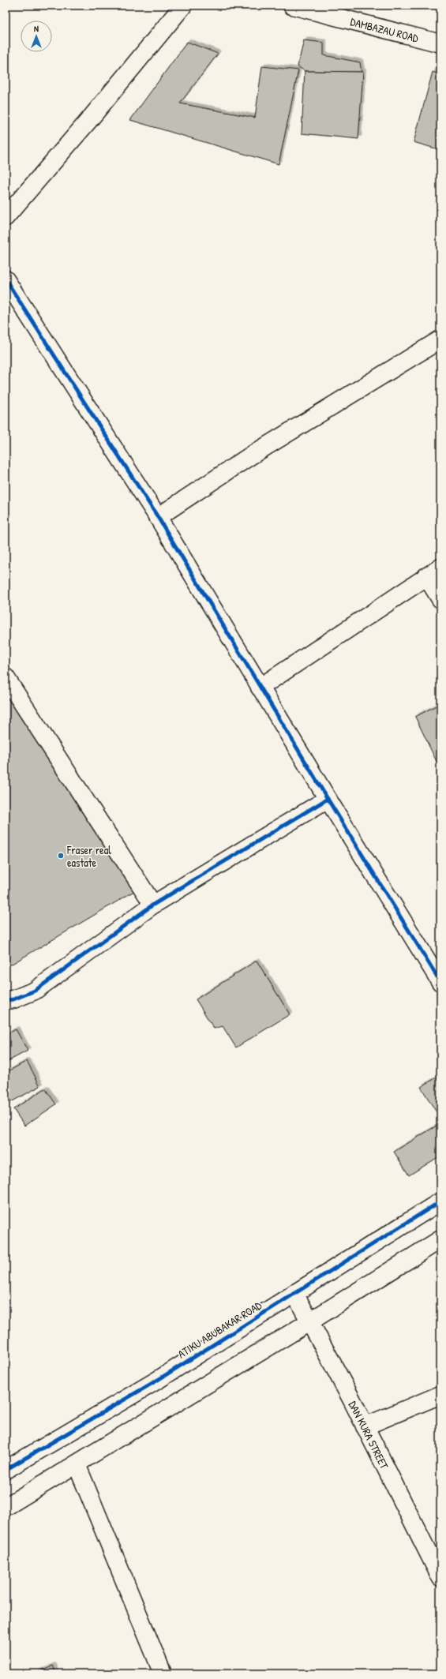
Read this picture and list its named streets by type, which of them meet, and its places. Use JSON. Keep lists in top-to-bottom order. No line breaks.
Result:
{"streets":{"street":["DAMBAZAU ROAD","ATIKU ABUBAKAR ROAD","DAN KURA STREET"]},"crossings":[["ATIKU ABUBAKAR ROAD","DAN KURA STREET"]],"places":["Fraser real eastate"],"north":"top"}
